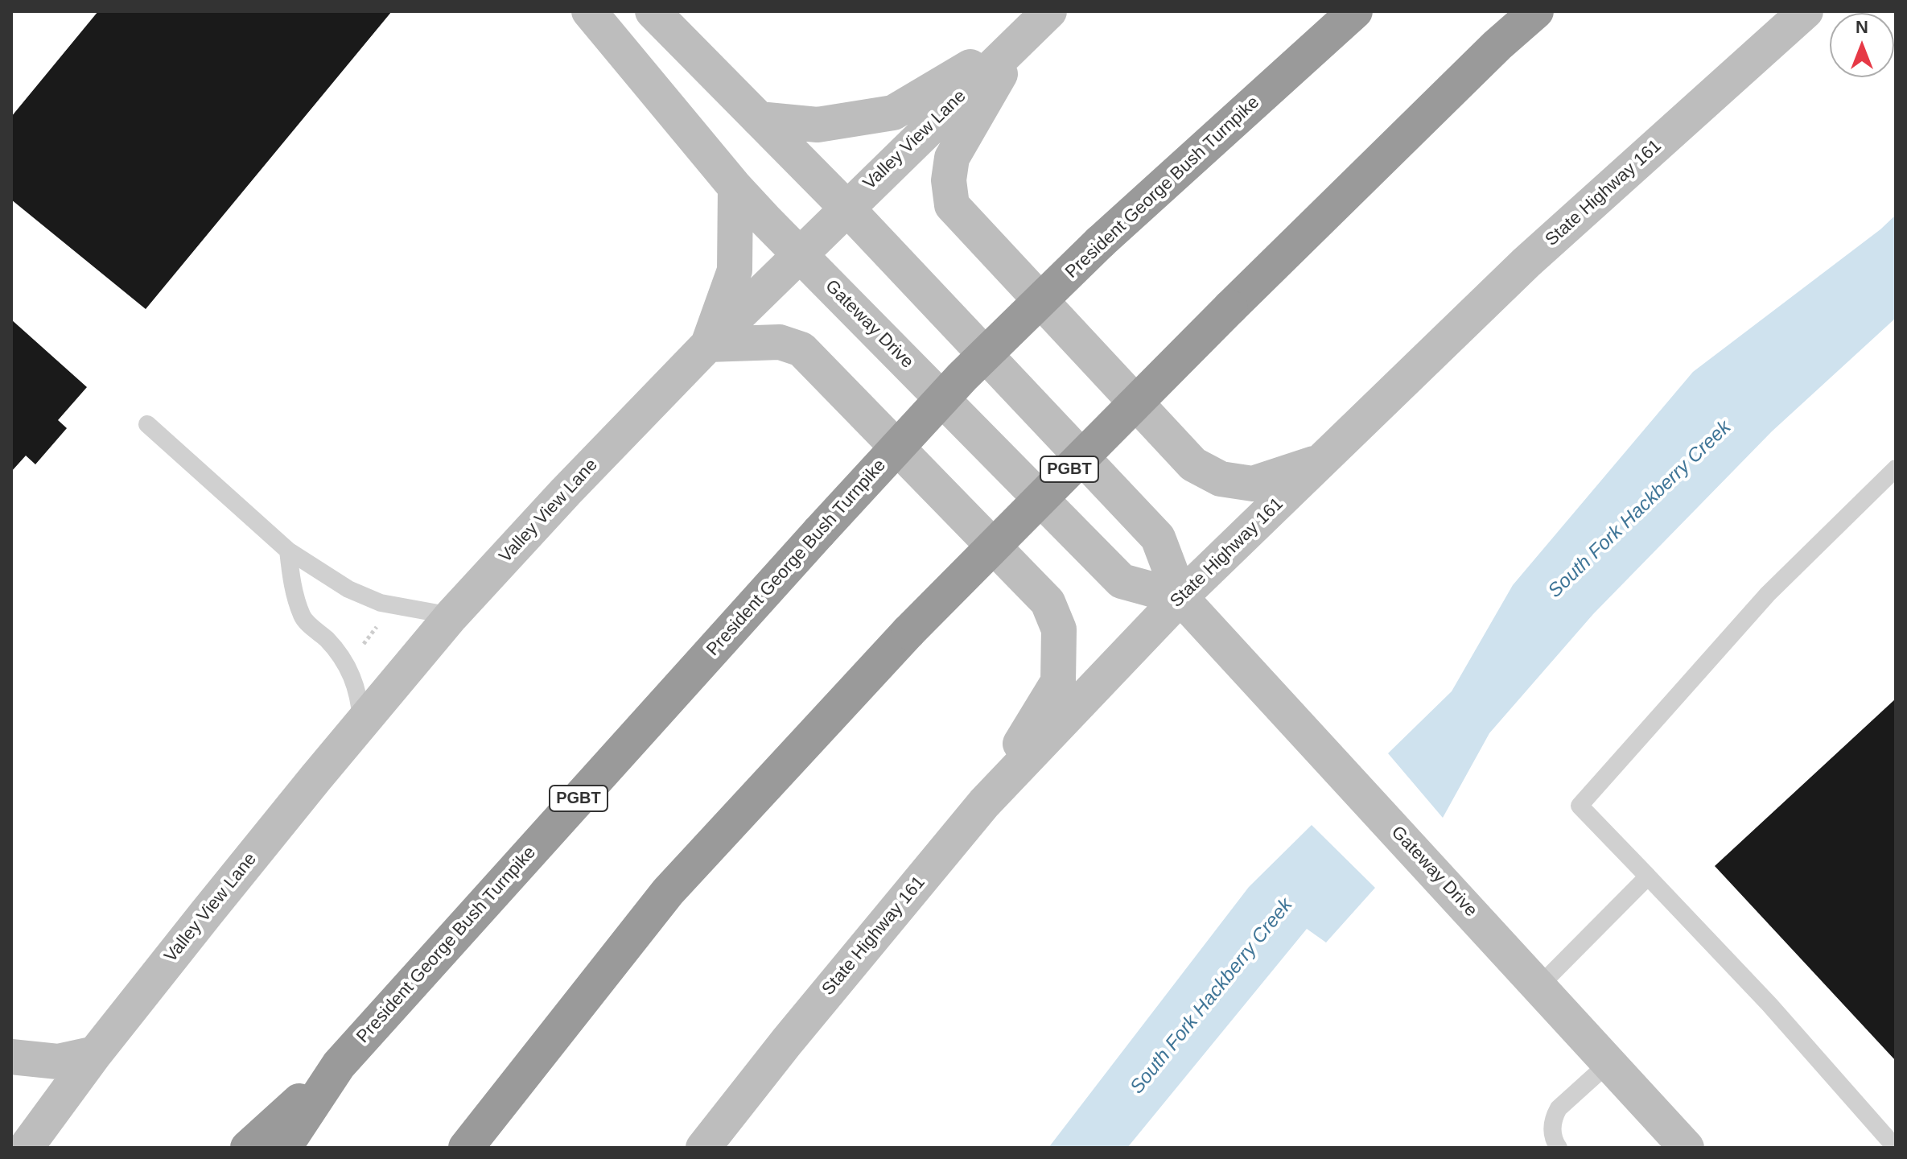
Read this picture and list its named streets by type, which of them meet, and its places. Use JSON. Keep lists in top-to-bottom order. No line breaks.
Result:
{"streets":{"highway":["President George Bush Turnpike","PGBT"],"main road":["Valley View Lane","State Highway 161","Gateway Drive"]},"crossings":[["Valley View Lane","Gateway Drive"],["State Highway 161","Gateway Drive"]],"water":["South Fork Hackberry Creek"],"north":"top"}
